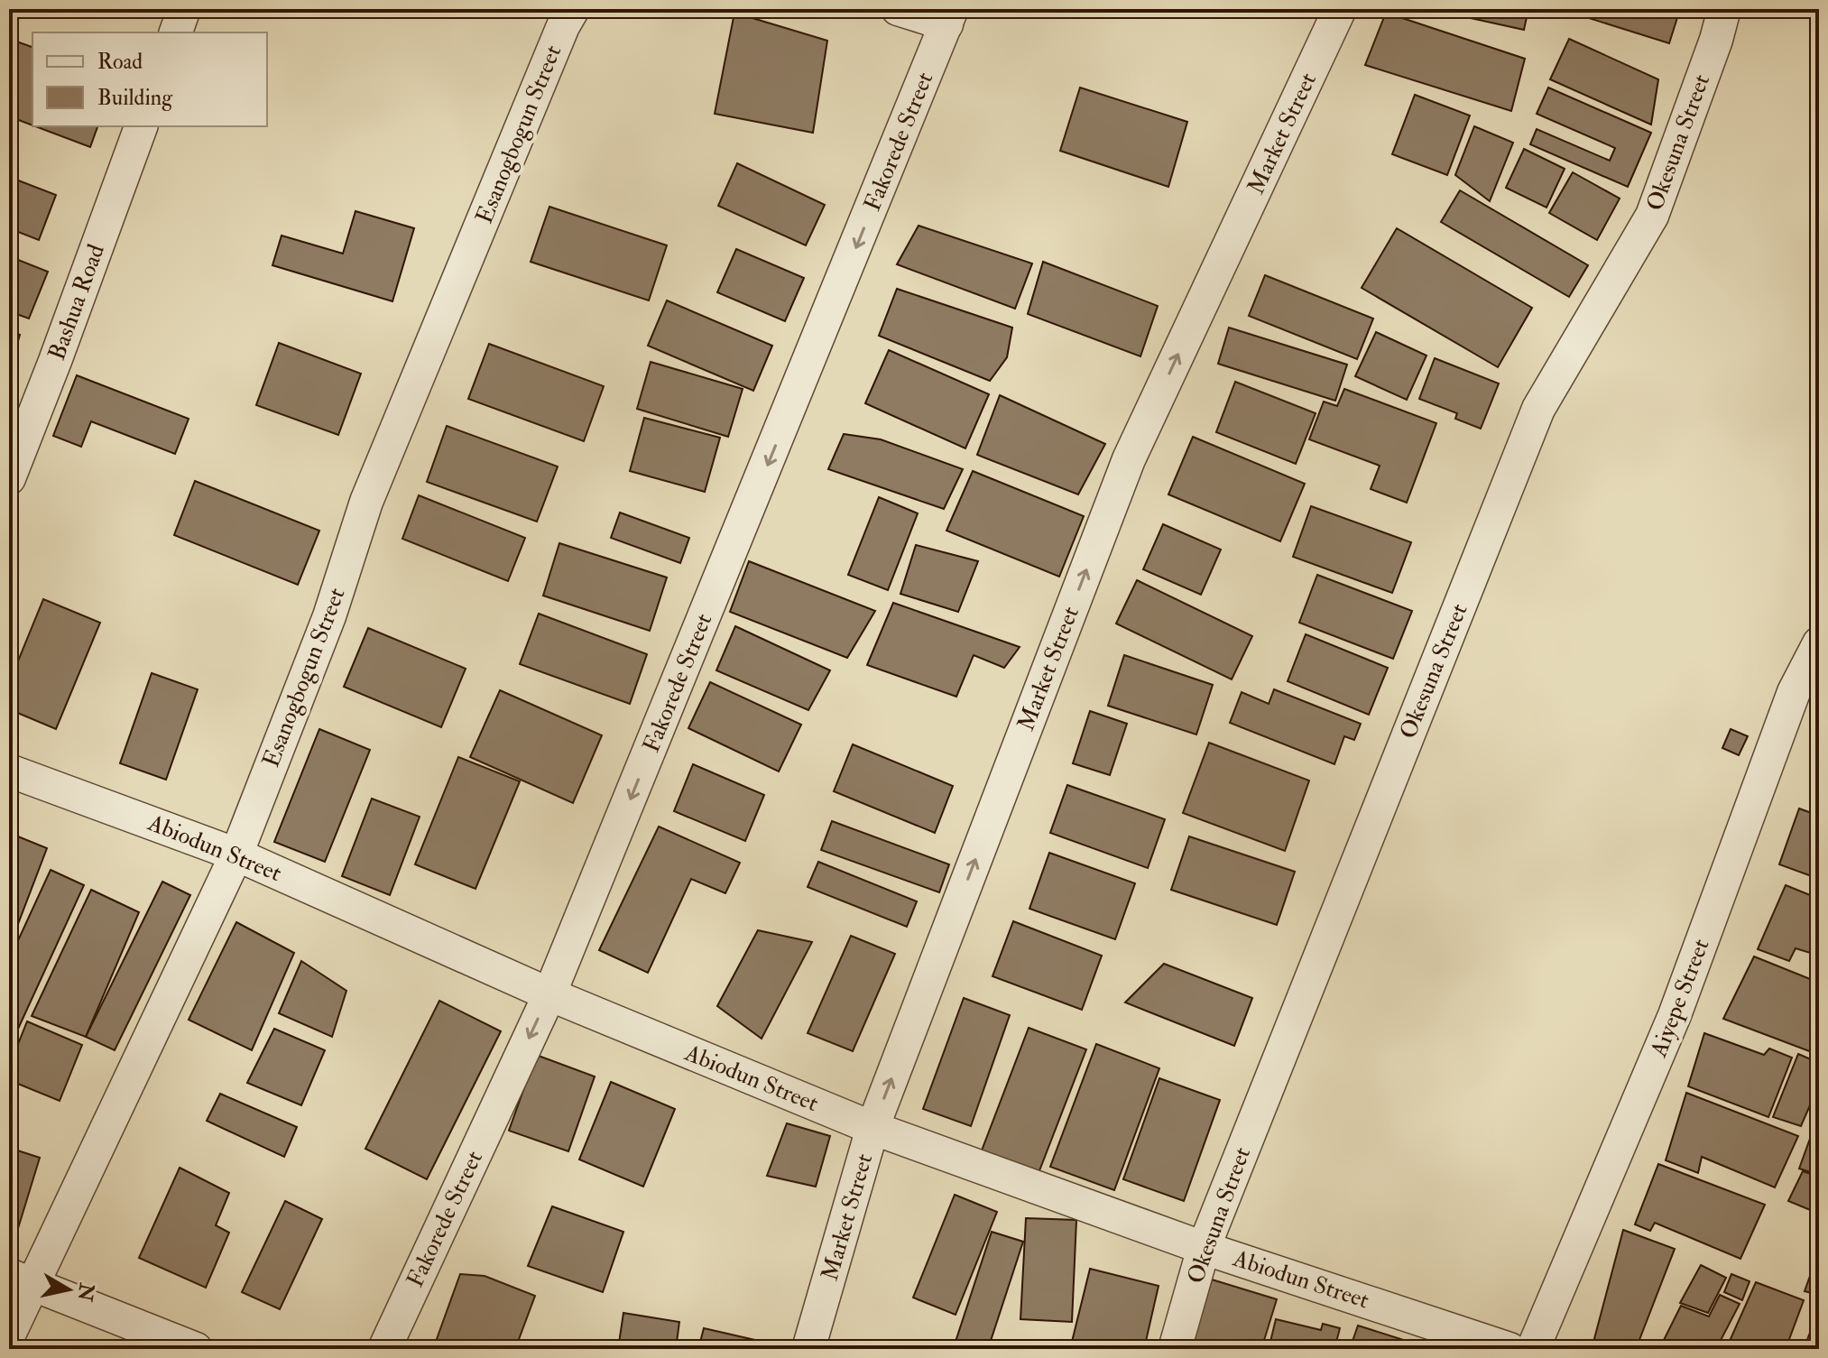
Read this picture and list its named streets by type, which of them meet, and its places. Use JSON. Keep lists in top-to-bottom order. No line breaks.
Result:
{"streets":{"street":["Market Street","Esanogbogun Street","Fakorede Street","Okesuna Street","Bashua Road","Abiodun Street","Aiyepe Street"]},"crossings":[["Market Street","Abiodun Street"],["Esanogbogun Street","Abiodun Street"],["Fakorede Street","Abiodun Street"],["Okesuna Street","Abiodun Street"]],"one_way":["Market Street","Fakorede Street"],"legend":["Road","Building"],"north":"right"}
